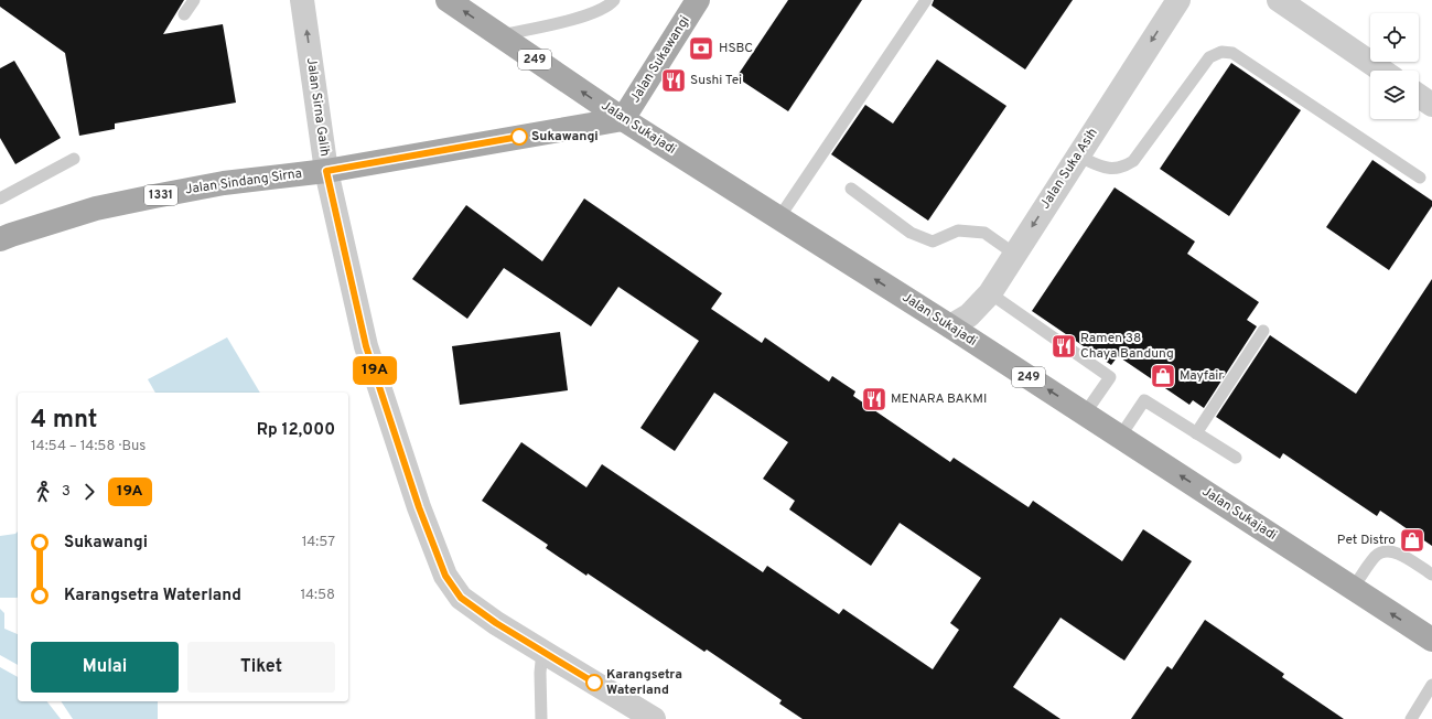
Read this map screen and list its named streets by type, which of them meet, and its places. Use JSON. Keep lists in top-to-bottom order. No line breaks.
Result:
{"streets":{"main road":["249","Jalan Sukawangi","Jalan Sukajadi","Jalan Sindang Sirna","1331"],"street":["Jalan Sirna Galih","Jalan Suka Asih"]},"crossings":[["Jalan Sukawangi","Jalan Sukajadi"],["Jalan Sukawangi","Jalan Sindang Sirna"],["Jalan Sirna Galih","Jalan Sindang Sirna"],["Jalan Sukajadi","Jalan Suka Asih"],["Jalan Sukajadi","Jalan Sindang Sirna"]],"one_way":["Jalan Sukajadi","Jalan Suka Asih"],"places":{"bank":["HSBC"],"restaurant":["Sushi Tei","Ramen 38 Chaya Bandung","MENARA BAKMI"],"other":["Sukawangi","Karangsetra Waterland"],"shop":["Mayfair","Pet Distro"]},"lines":["bus line 19A"],"page":{"on_map":"19A","heading":["4 mnt","14:54 – 14:58 · Bus","Rp 12,000"],"legs":["3","19A"],"list":[{"name":"Sukawangi","value":"14:57"},{"name":"Karangsetra Waterland","value":"14:58"}],"buttons":["Mulai","Tiket"]}}
